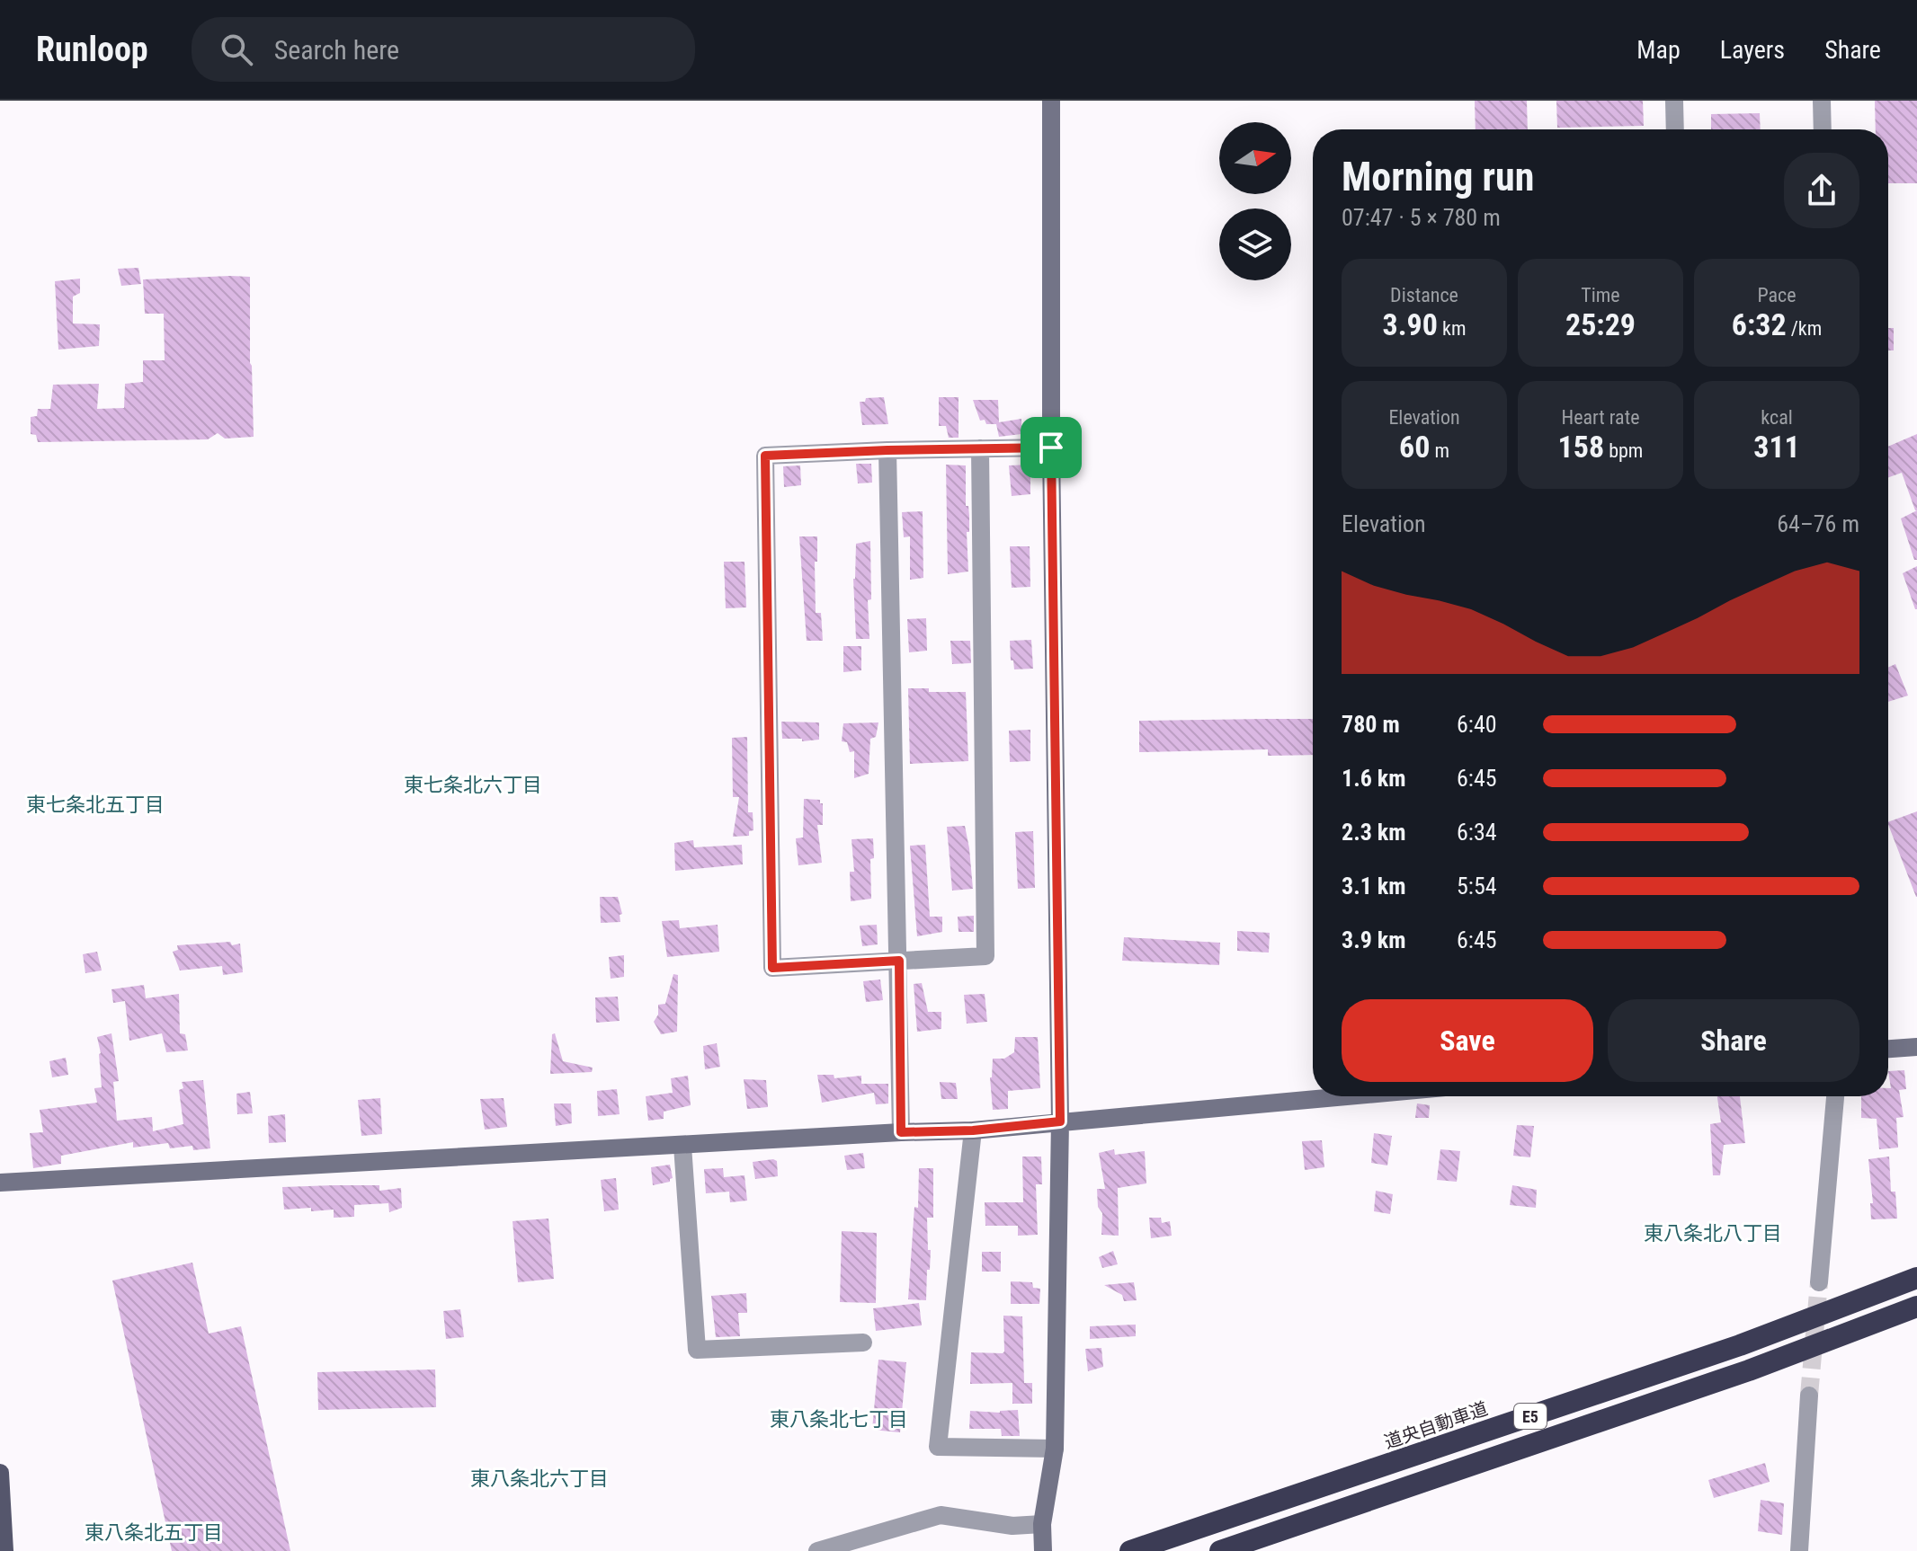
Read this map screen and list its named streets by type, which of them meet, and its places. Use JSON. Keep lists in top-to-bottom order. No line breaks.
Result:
{"streets":{"highway":["E5","道央自動車道"]},"districts":["東七条北六丁目","東七条北五丁目","東八条北八丁目","東八条北七丁目","東八条北六丁目","東八条北五丁目"],"north":"right","page":{"header":"Runloop","search":"Search here","nav":["Map","Layers","Share"],"heading":["Morning run","07:47 · 5 × 780 m"],"stats":[["Distance","3.90 km"],["Time","25:29"],["Pace","6:32 /km"],["Elevation","60 m"],["Heart rate","158 bpm"],["kcal","311"]],"chart":["Elevation","64–76 m"],"list":[{"name":"780 m","note":"6:40"},{"name":"1.6 km","note":"6:45"},{"name":"2.3 km","note":"6:34"},{"name":"3.1 km","note":"5:54"},{"name":"3.9 km","note":"6:45"}],"buttons":["Save","Share"]}}
